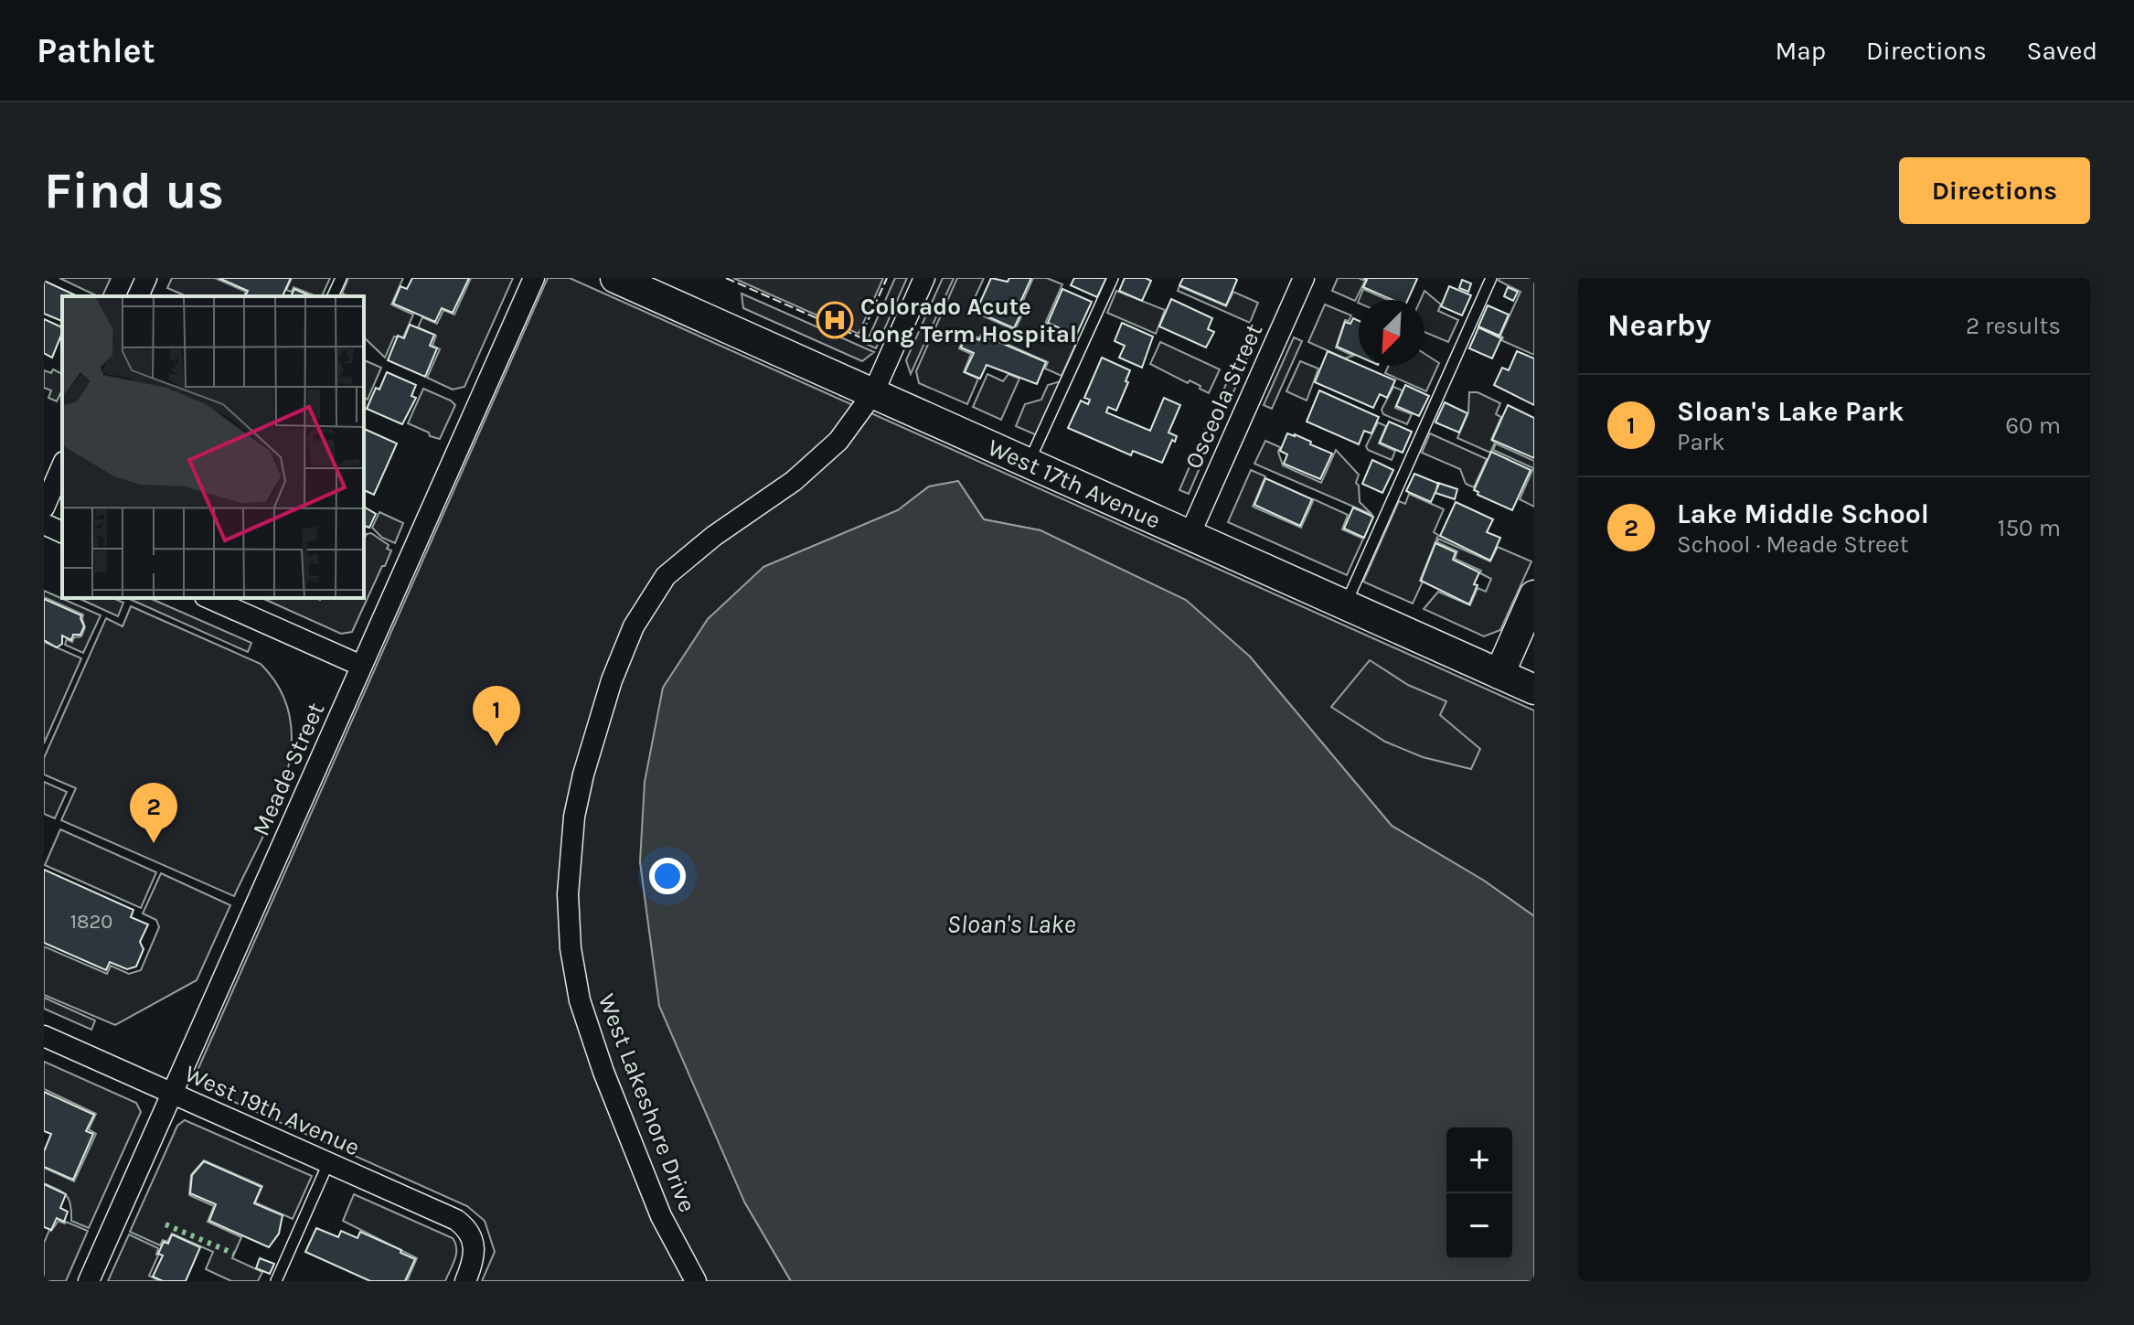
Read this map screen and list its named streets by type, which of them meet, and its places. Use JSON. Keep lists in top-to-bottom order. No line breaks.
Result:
{"streets":{"street":["Osceola Street","West 17th Avenue","Meade Street","West Lakeshore Drive","West 19th Avenue"]},"crossings":[["Osceola Street","West 17th Avenue"],["West 17th Avenue","West Lakeshore Drive"],["Meade Street","West 19th Avenue"]],"water":["Sloan's Lake"],"places":{"hospital":["Colorado Acute Long Term Hospital"]},"house_numbers":["1820"],"north":"bottom left","page":{"header":"Pathlet","nav":["Map","Directions","Saved"],"buttons":"Directions","title":"Find us","heading":["Nearby","2 results"],"list":[{"mark":"1","name":"Sloan's Lake Park","note":"Park","value":"60 m"},{"mark":"2","name":"Lake Middle School","note":"School · Meade Street","value":"150 m"}],"pins":["1","2"],"map_buttons":["+","−"]}}
